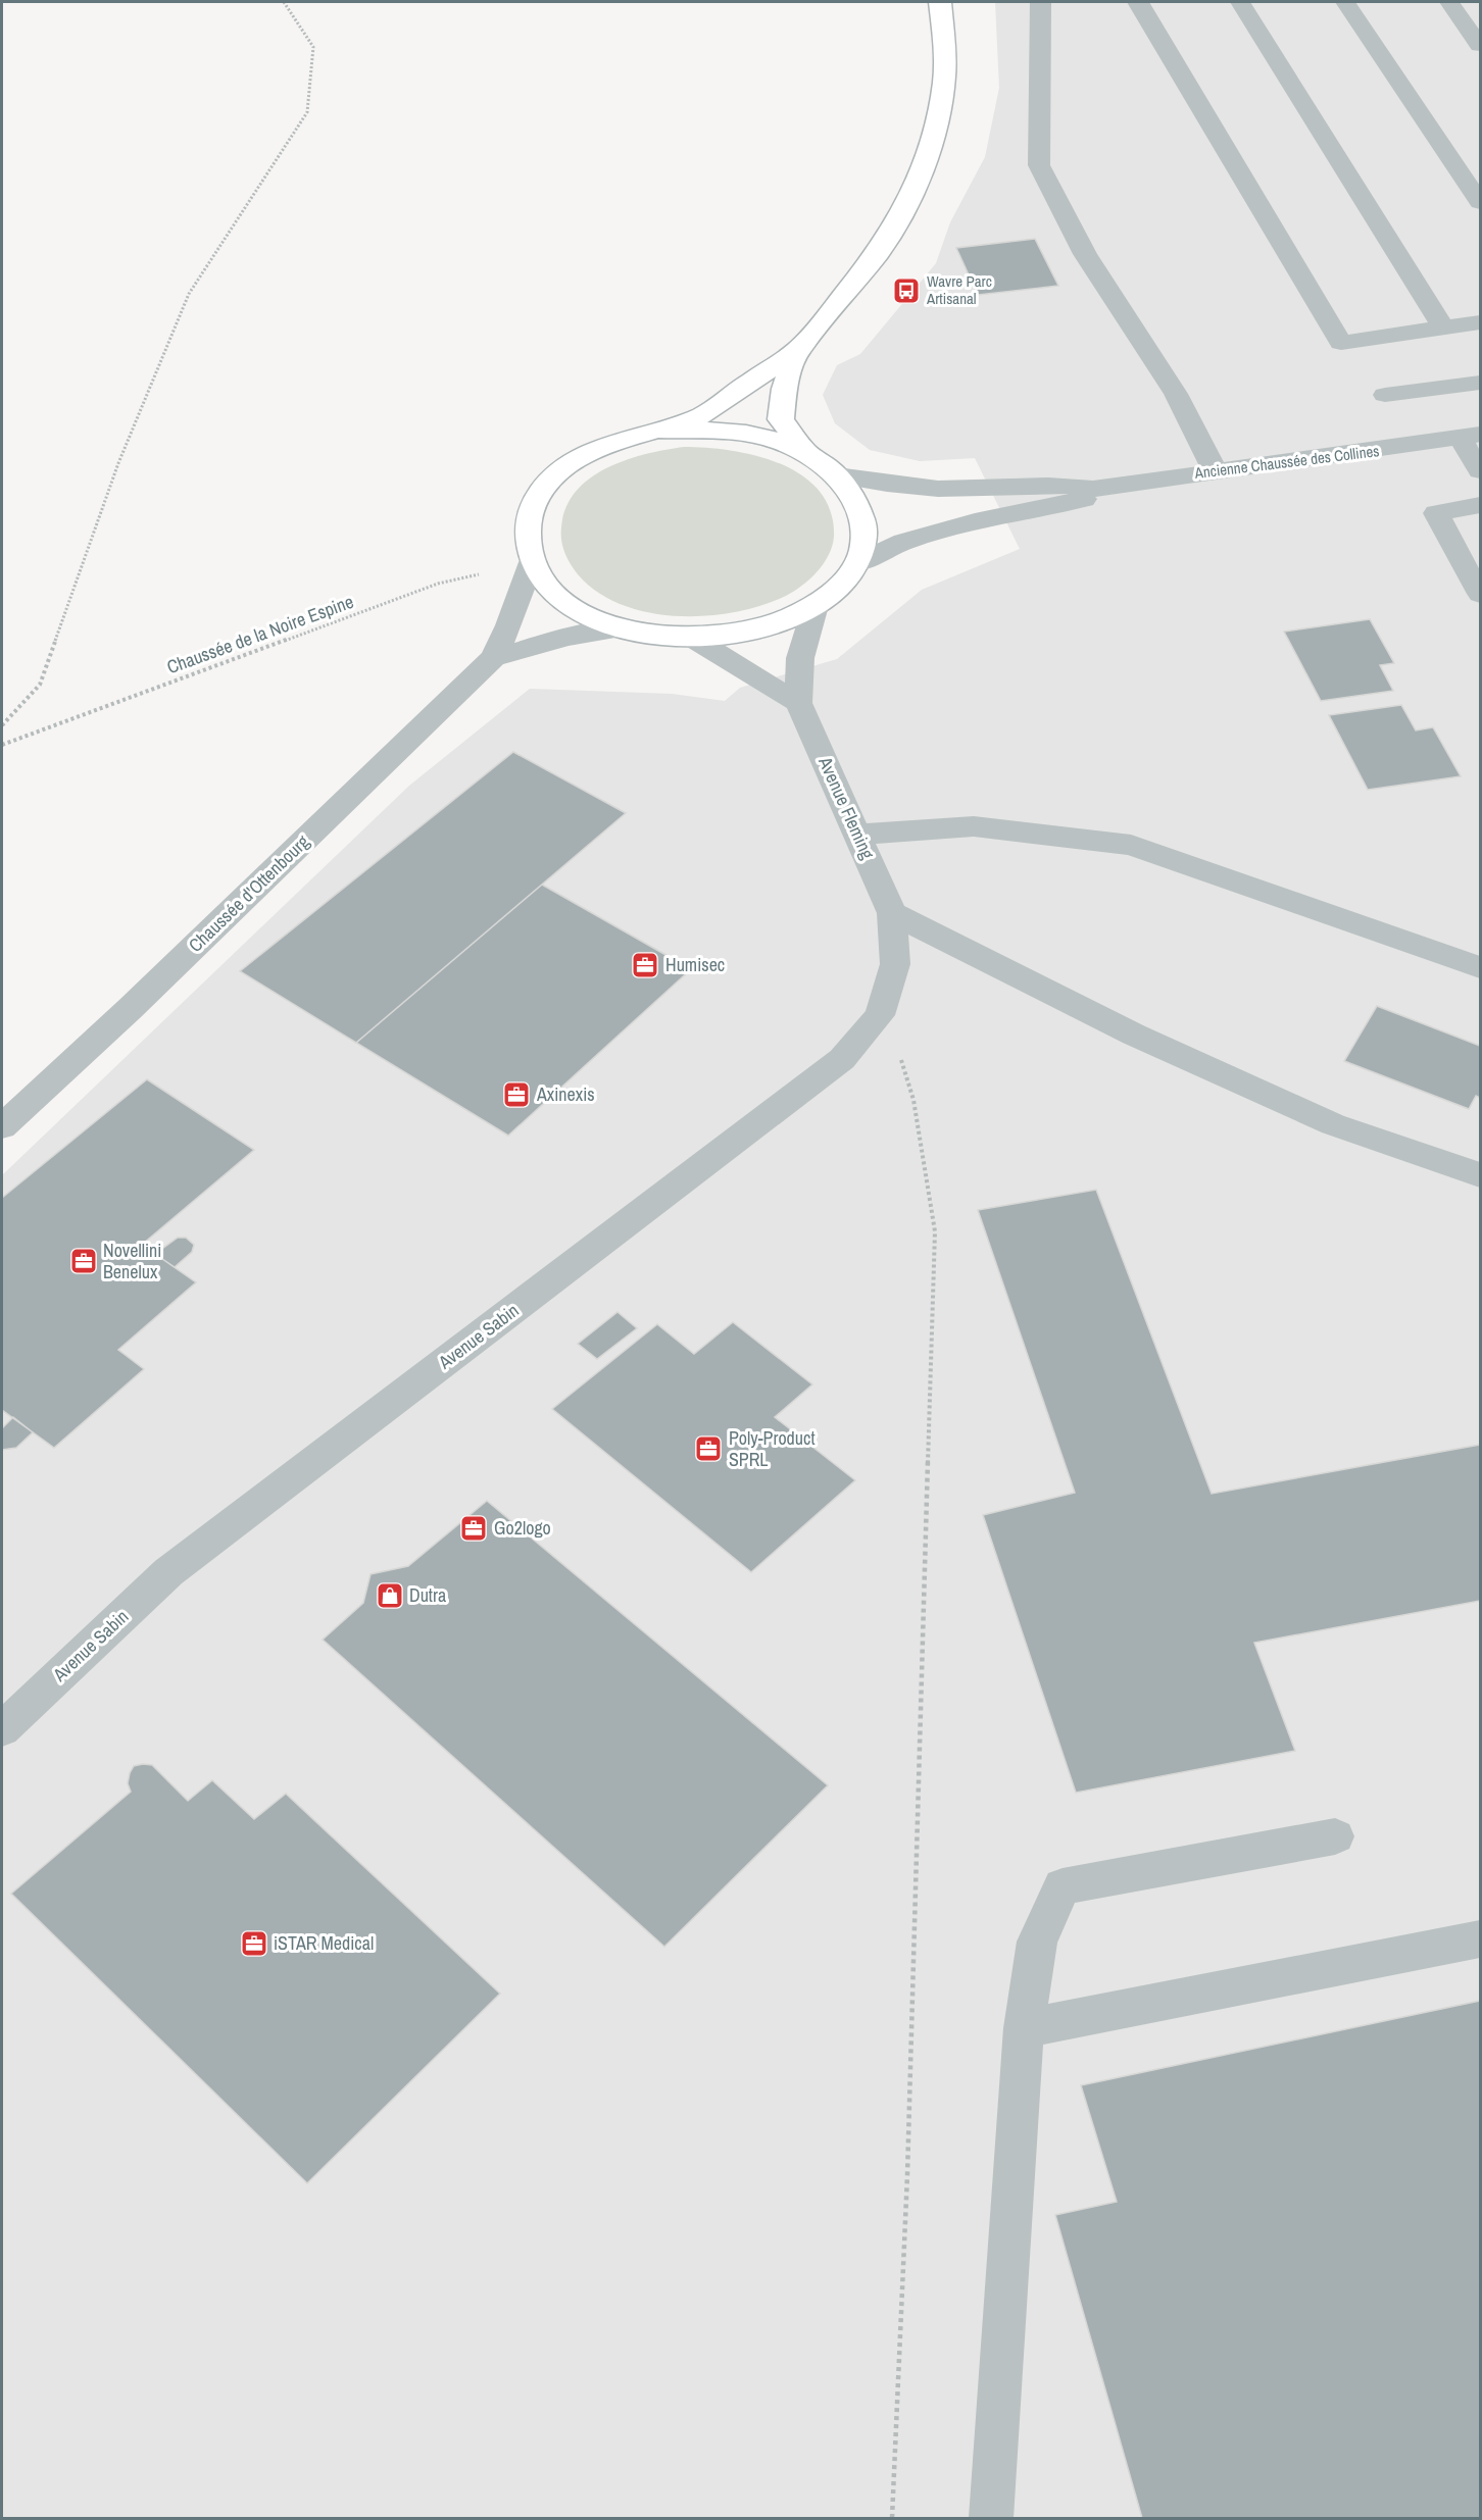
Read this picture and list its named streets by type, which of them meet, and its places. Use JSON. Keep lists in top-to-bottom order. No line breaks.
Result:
{"streets":{"main road":["Chaussée d'Ottenbourg"],"street":["Ancienne Chaussée des Collines","Avenue Fleming","Avenue Sabin"],"path":["Chaussée de la Noire Espine"]},"crossings":[["Ancienne Chaussée des Collines","Chaussée d'Ottenbourg"],["Chaussée de la Noire Espine","Chaussée d'Ottenbourg"],["Avenue Fleming","Avenue Sabin"]],"places":{"bus stop":["Wavre Parc Artisanal"],"office":["Humisec","Axinexis","Novellini Benelux","Poly-Product SPRL","Go2logo","iSTAR Medical"],"shop":["Dutra"]}}
